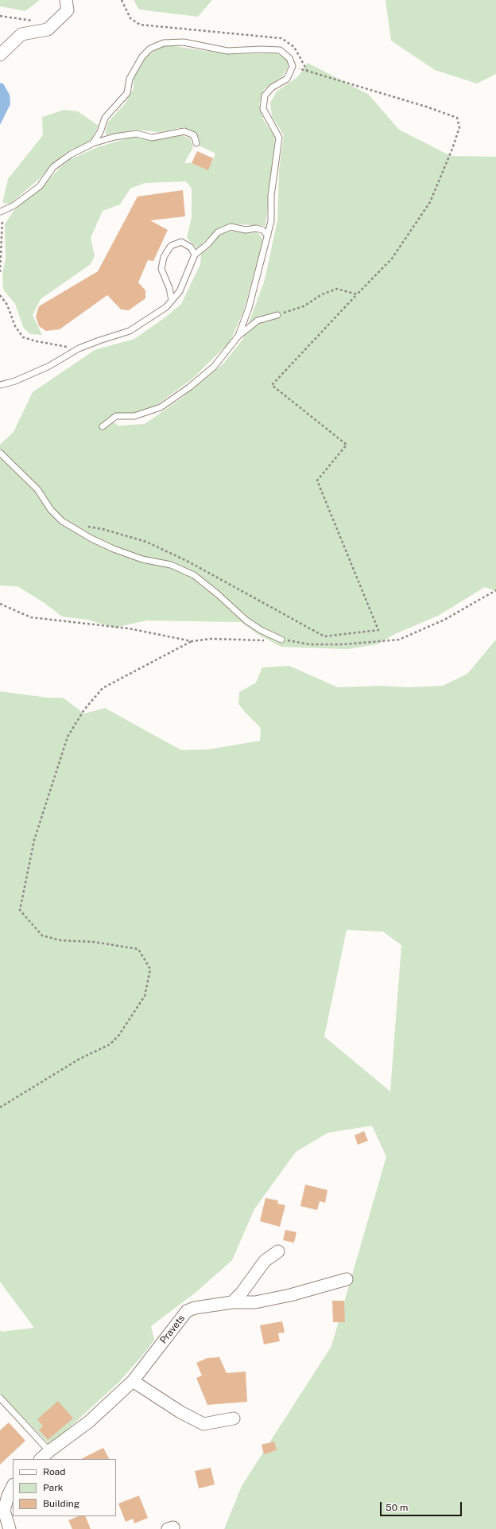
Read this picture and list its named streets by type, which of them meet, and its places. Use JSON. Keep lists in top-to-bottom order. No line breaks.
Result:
{"streets":{"street":["Pravets"]},"legend":["Road","Park","Building"],"scale_bar":"50 m"}
